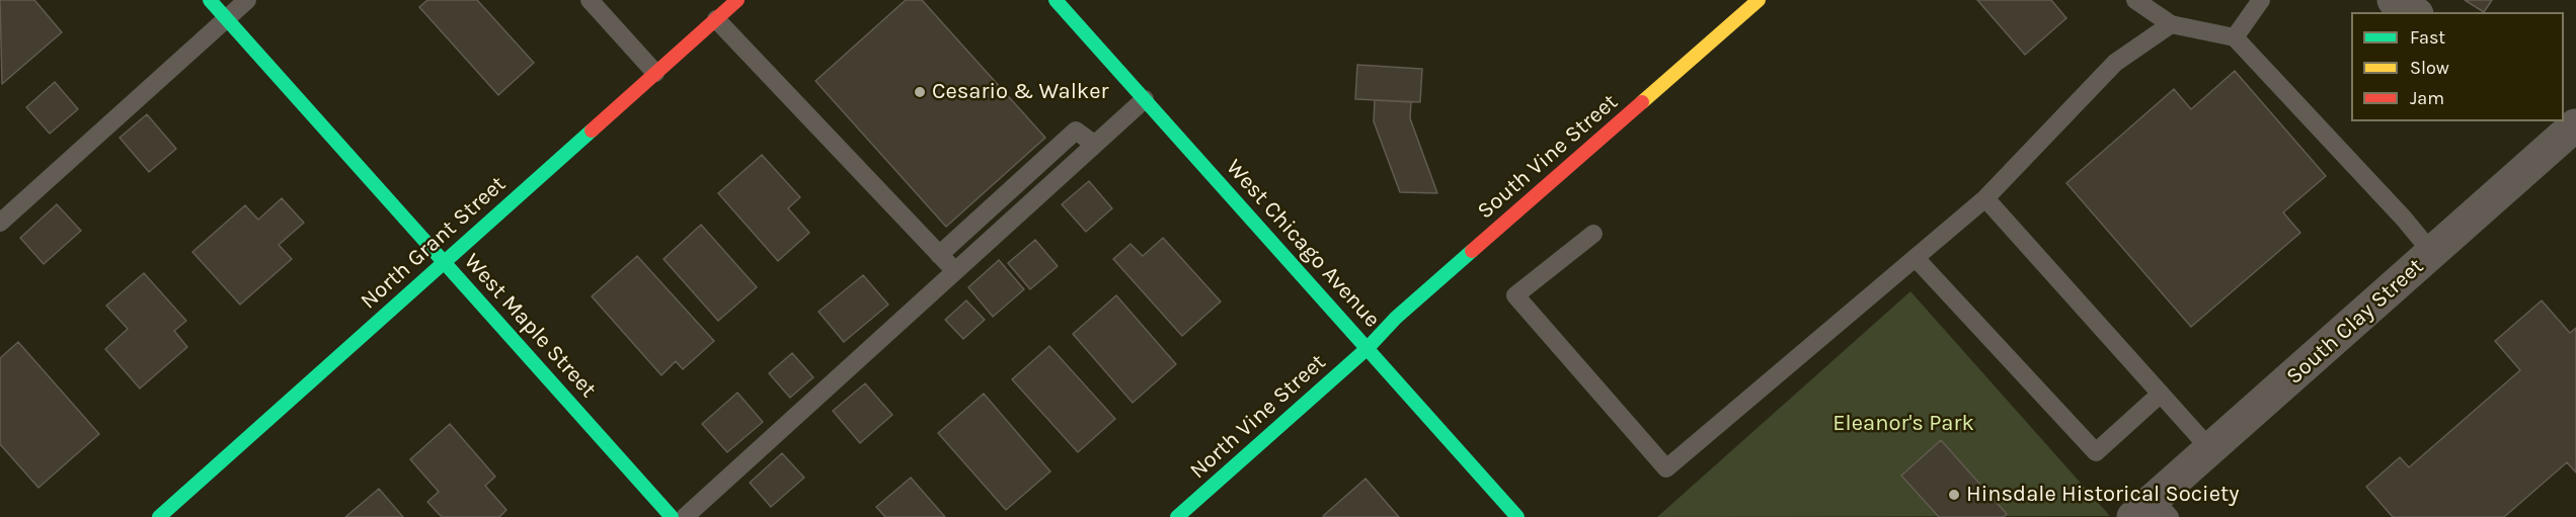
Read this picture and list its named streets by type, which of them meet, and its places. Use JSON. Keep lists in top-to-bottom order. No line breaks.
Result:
{"streets":{"street":["South Vine Street","North Grant Street","West Chicago Avenue","South Clay Street","West Maple Street","North Vine Street"]},"crossings":[["South Vine Street","West Chicago Avenue"],["South Vine Street","North Vine Street"],["North Grant Street","West Maple Street"],["West Chicago Avenue","North Vine Street"]],"parks":["Eleanor's Park"],"places":["Cesario & Walker","Hinsdale Historical Society"],"legend":["Fast","Slow","Jam"]}
